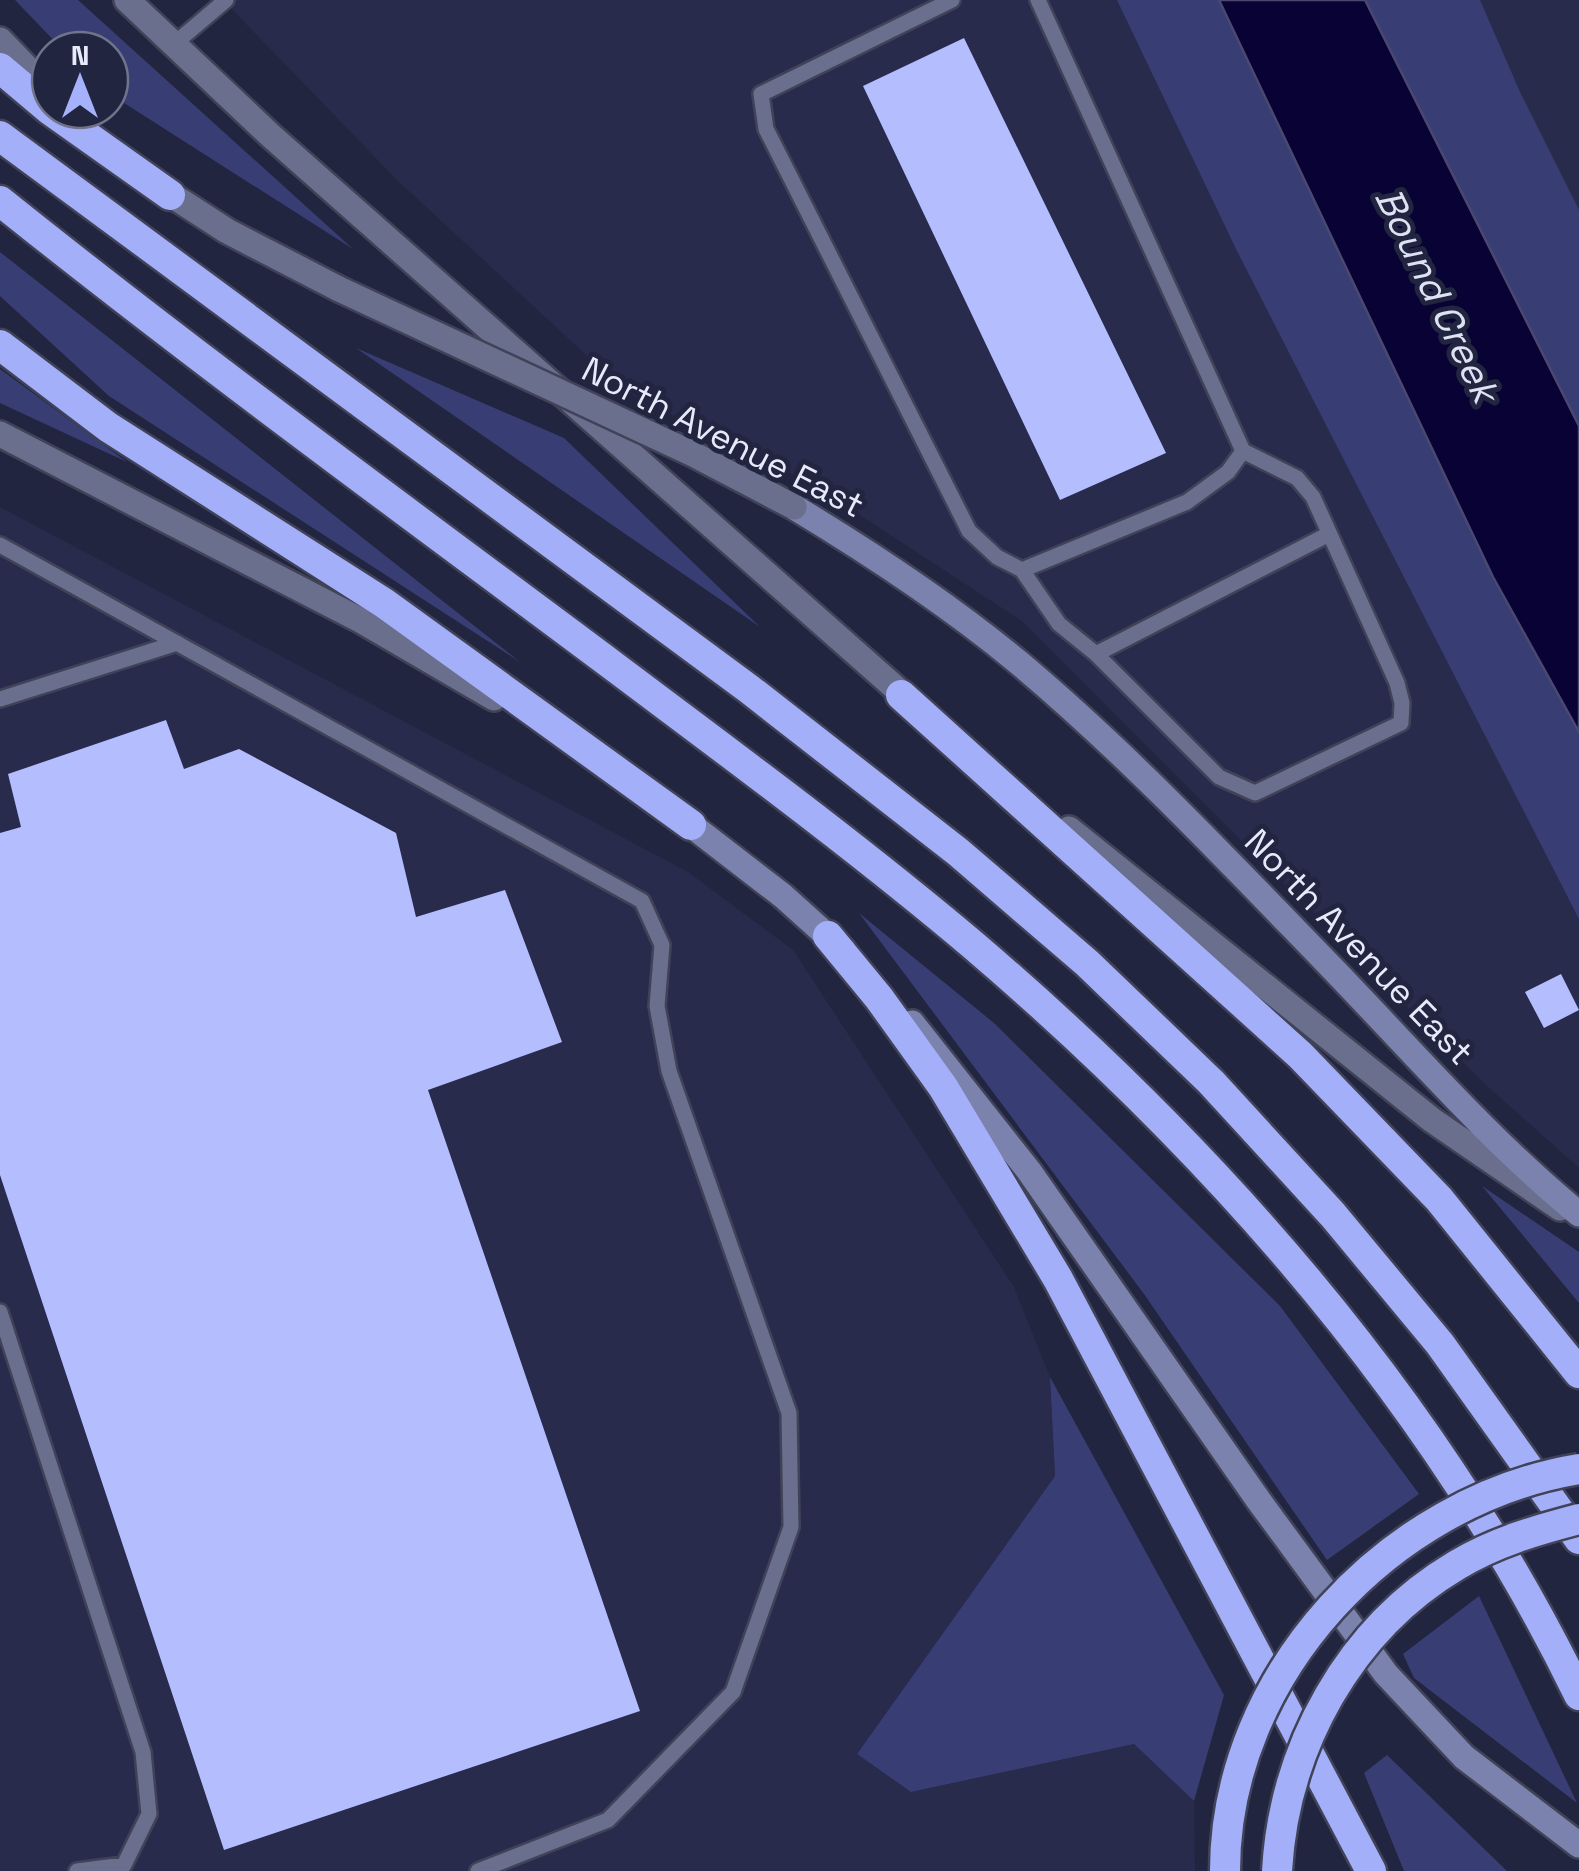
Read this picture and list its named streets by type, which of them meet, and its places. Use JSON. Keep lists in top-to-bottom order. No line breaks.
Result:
{"streets":{"main road":["North Avenue East"]},"water":["Bound Creek"],"north":"top"}
